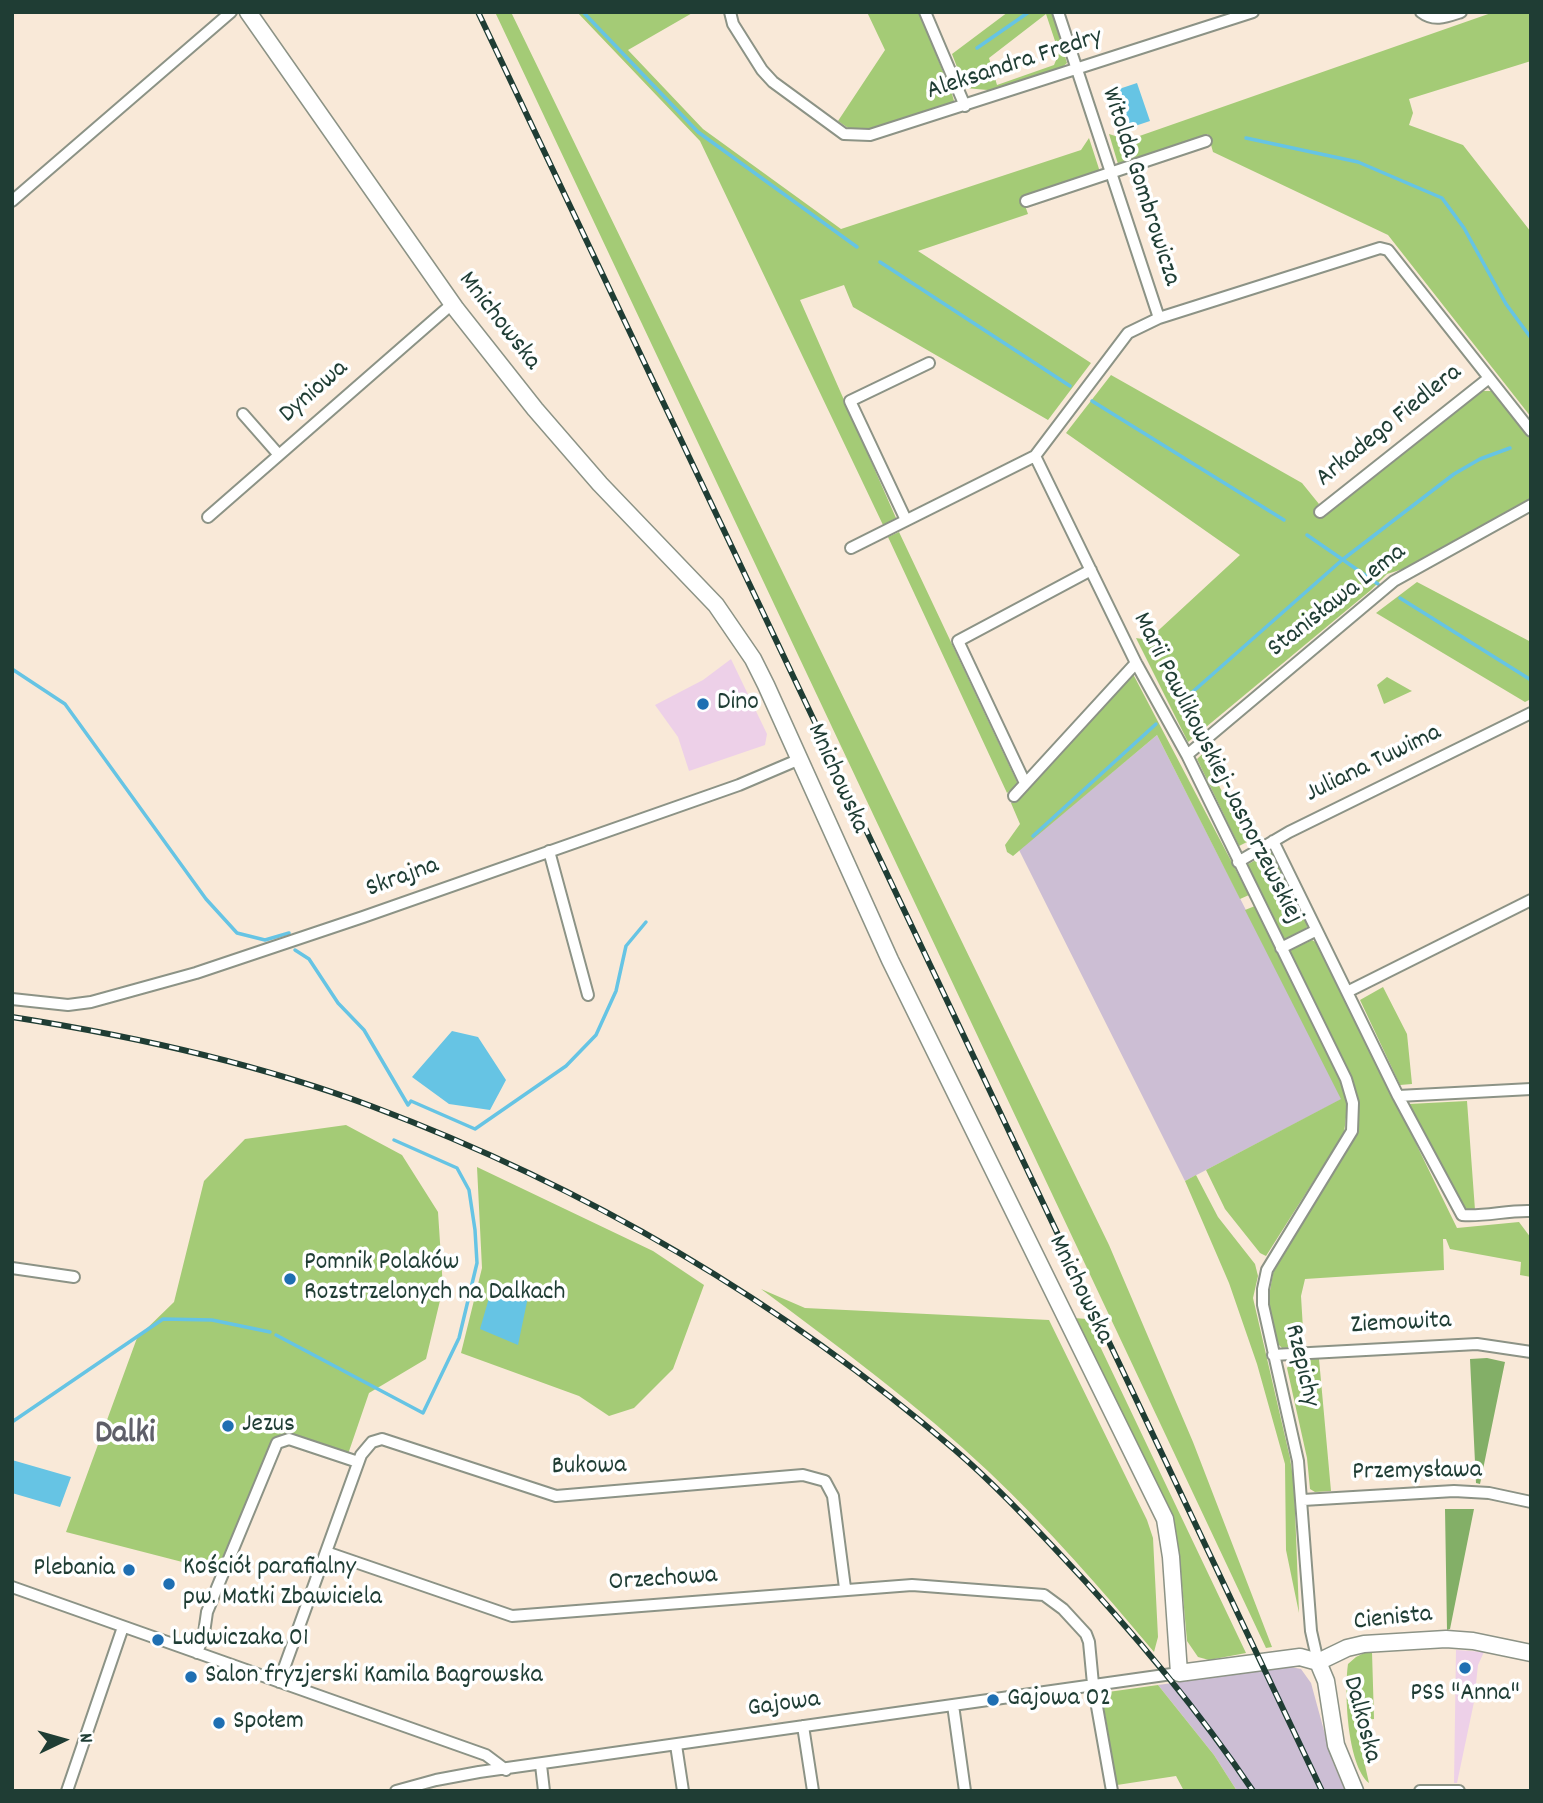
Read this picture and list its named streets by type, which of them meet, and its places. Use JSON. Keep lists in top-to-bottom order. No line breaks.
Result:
{"streets":{"street":["Aleksandra Fredry","Witolda Gombrowicza","Mnichowska","Dyniowa","Arkadego Fiedlera","Stanisława Lema","Juliana Tuwima","Marii Pawlikowskiej-Jasnorzewskiej","Skrajna","Ziemowita","Rzepichy","Bukowa","Przemysława","Orzechowa","Cienista","Gajowa","Dalkoska"]},"crossings":[["Aleksandra Fredry","Witolda Gombrowicza"],["Witolda Gombrowicza","Arkadego Fiedlera"],["Witolda Gombrowicza","Marii Pawlikowskiej-Jasnorzewskiej"],["Mnichowska","Dyniowa"],["Mnichowska","Skrajna"],["Mnichowska","Cienista"],["Mnichowska","Gajowa"],["Stanisława Lema","Marii Pawlikowskiej-Jasnorzewskiej"],["Juliana Tuwima","Marii Pawlikowskiej-Jasnorzewskiej"],["Marii Pawlikowskiej-Jasnorzewskiej","Rzepichy"],["Ziemowita","Rzepichy"],["Rzepichy","Przemysława"],["Rzepichy","Cienista"],["Rzepichy","Dalkoska"],["Bukowa","Orzechowa"],["Orzechowa","Gajowa"],["Cienista","Gajowa"],["Cienista","Dalkoska"]],"districts":["Dalki"],"places":["Dino","Pomnik Polaków Rozstrzelonych na Dalkach","Jezus","Plebania","Kościół parafialny pw. Matki Zbawiciela","Ludwiczaka 01","PSS \"Anna\"","Salon fryzjerski Kamila Bagrowska","Gajowa 02","Społem"],"north":"right"}
